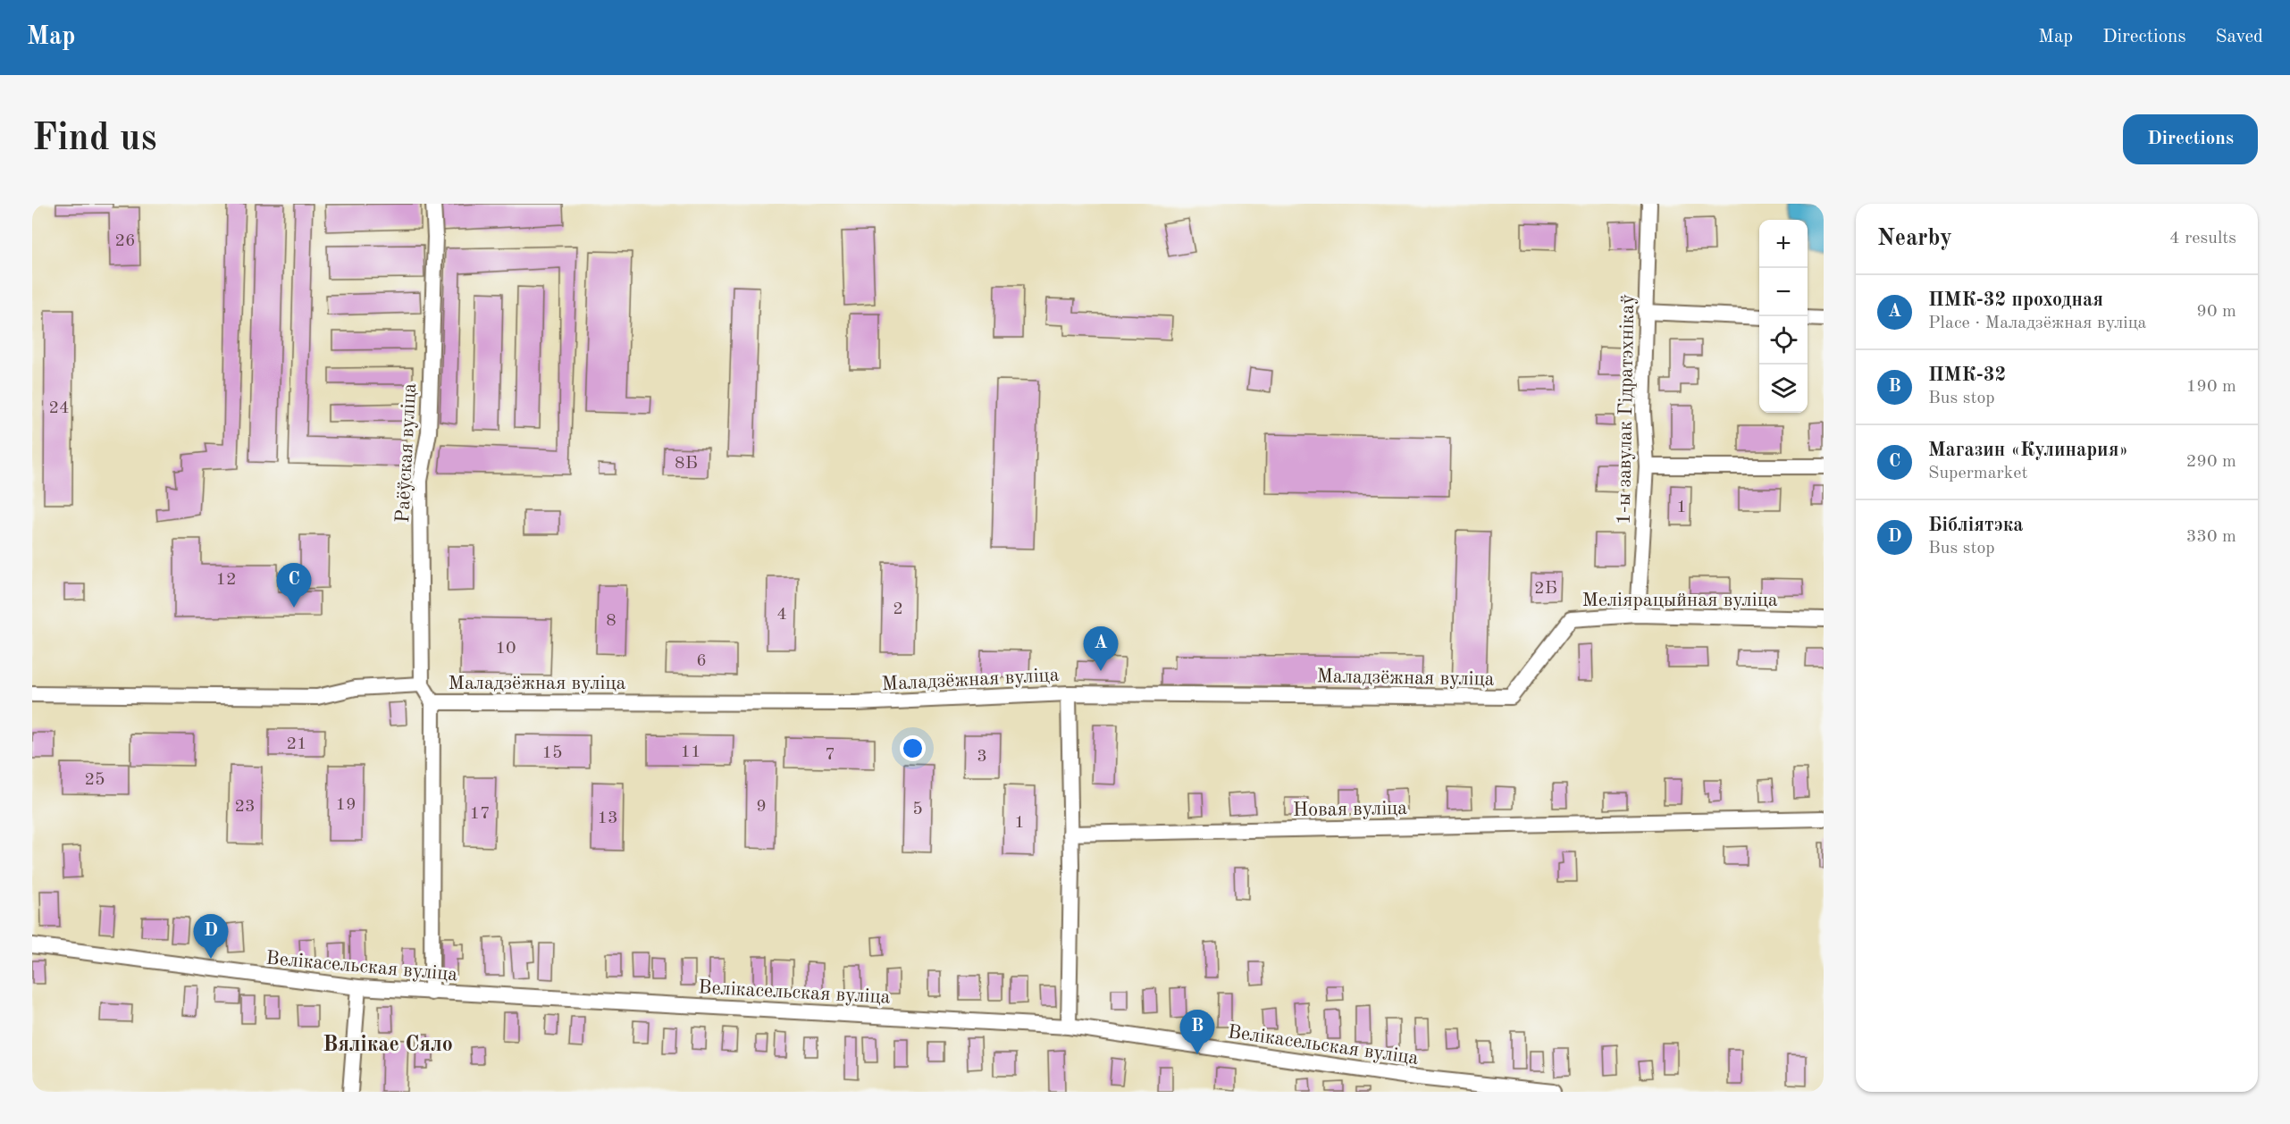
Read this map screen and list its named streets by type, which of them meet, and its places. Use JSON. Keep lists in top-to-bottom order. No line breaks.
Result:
{"streets":{"street":["1-ы завулак Гідратэхнікаў","Раёўская вуліца","Меліярацыйная вуліца","Маладзёжная вуліца","Новая вуліца","Велікасельская вуліца"]},"crossings":[["1-ы завулак Гідратэхнікаў","Меліярацыйная вуліца"],["Раёўская вуліца","Маладзёжная вуліца"],["Меліярацыйная вуліца","Маладзёжная вуліца"]],"districts":["Вялікае Сяло"],"house_numbers":["26","24","8Б","1","12","2Б","2","4","8","10","6","21","11","15","7","3","25","19","23","9","5","17","13","1"],"page":{"header":"Map","nav":["Map","Directions","Saved"],"buttons":"Directions","title":"Find us","heading":["Nearby","4 results"],"map_buttons":["+","−"],"list":[{"mark":"A","name":"ПМК-32 проходная","note":"Place · Маладзёжная вуліца","value":"90 m"},{"mark":"B","name":"ПМК-32","note":"Bus stop","value":"190 m"},{"mark":"C","name":"Магазин «Кулинария»","note":"Supermarket","value":"290 m"},{"mark":"D","name":"Бібліятэка","note":"Bus stop","value":"330 m"}],"pins":["C","A","D","B"]}}
